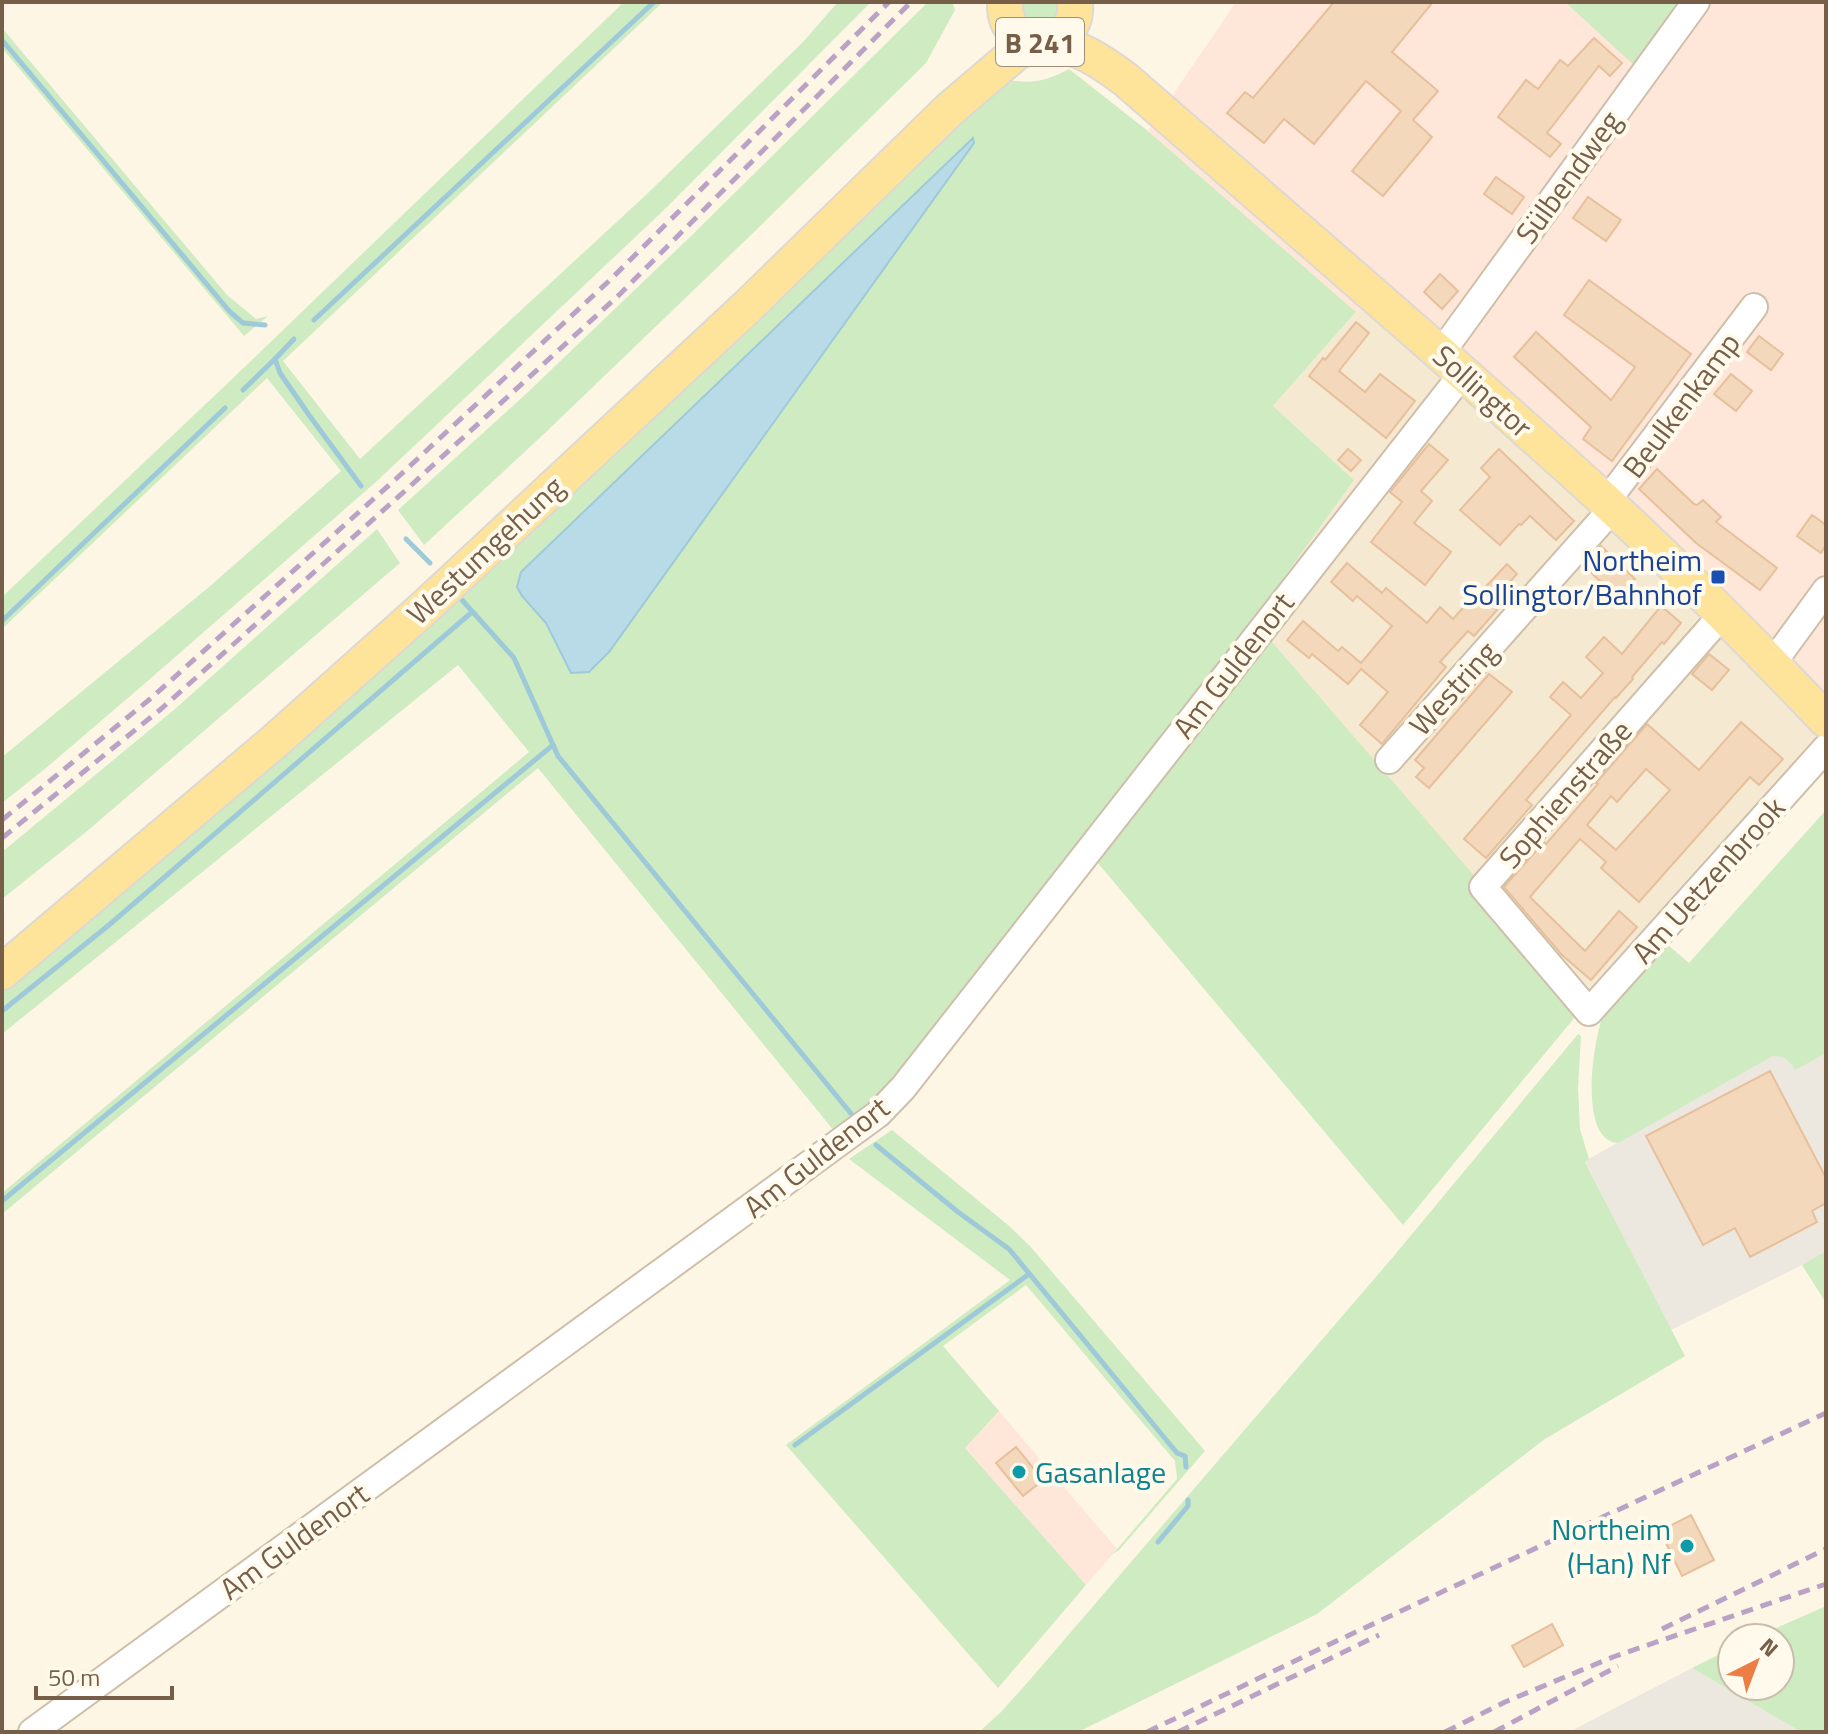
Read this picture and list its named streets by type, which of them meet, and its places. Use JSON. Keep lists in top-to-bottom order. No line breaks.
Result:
{"streets":{"main road":["B 241","Sollingtor","Westumgehung"],"street":["Sülbendweg","Beulkenkamp","Am Guldenort","Westring","Sophienstraße","Am Uetzenbrook"]},"crossings":[["B 241","Sollingtor"],["B 241","Westumgehung"],["Sülbendweg","Sollingtor"],["Sülbendweg","Am Guldenort"],["Sollingtor","Beulkenkamp"],["Sollingtor","Westumgehung"],["Sollingtor","Am Guldenort"],["Sollingtor","Westring"],["Sollingtor","Sophienstraße"],["Beulkenkamp","Westring"],["Sophienstraße","Am Uetzenbrook"]],"places":{"transit":["Northeim Sollingtor/Bahnhof"],"other":["Gasanlage","Northeim (Han) Nf"]},"scale_bar":"50 m","north":"top right"}
